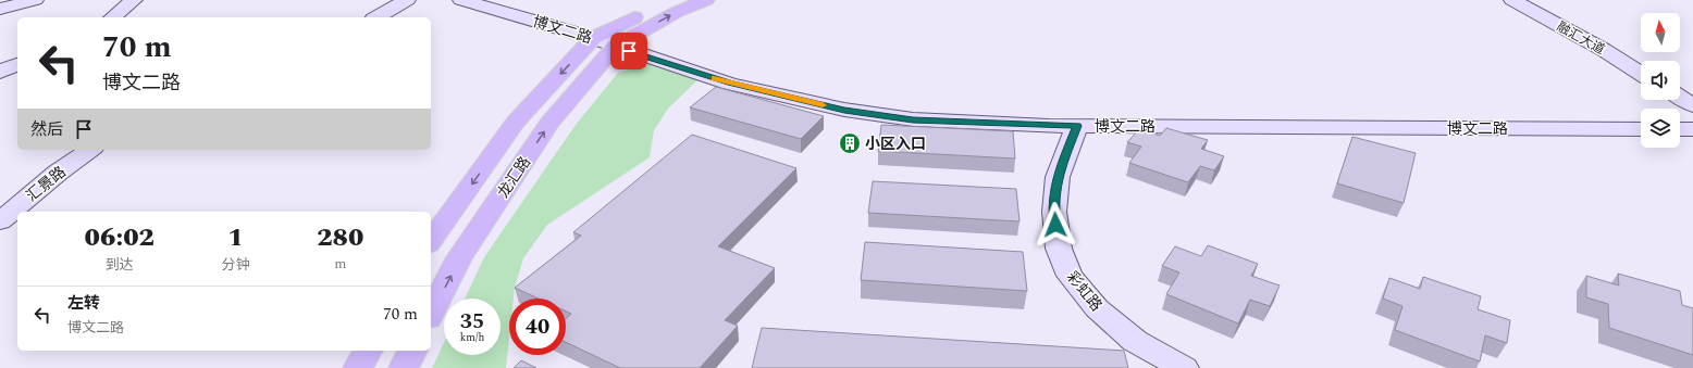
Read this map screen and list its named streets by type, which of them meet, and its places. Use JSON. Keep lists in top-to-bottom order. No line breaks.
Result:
{"streets":{"main road":["龙汇路"],"street":["博文二路","融汇大道","汇景路","彩虹路"]},"crossings":[["博文二路","龙汇路"],["博文二路","彩虹路"]],"places":{"building":["小区入口"]},"north":"top","page":{"turn":["70 m","博文二路"],"then":"然后","eta":["06:02","到达","1","分钟","280","m"],"list":[{"name":"左转","note":"博文二路","value":"70 m"}],"speed":"35 km/h","limit":"40"}}
